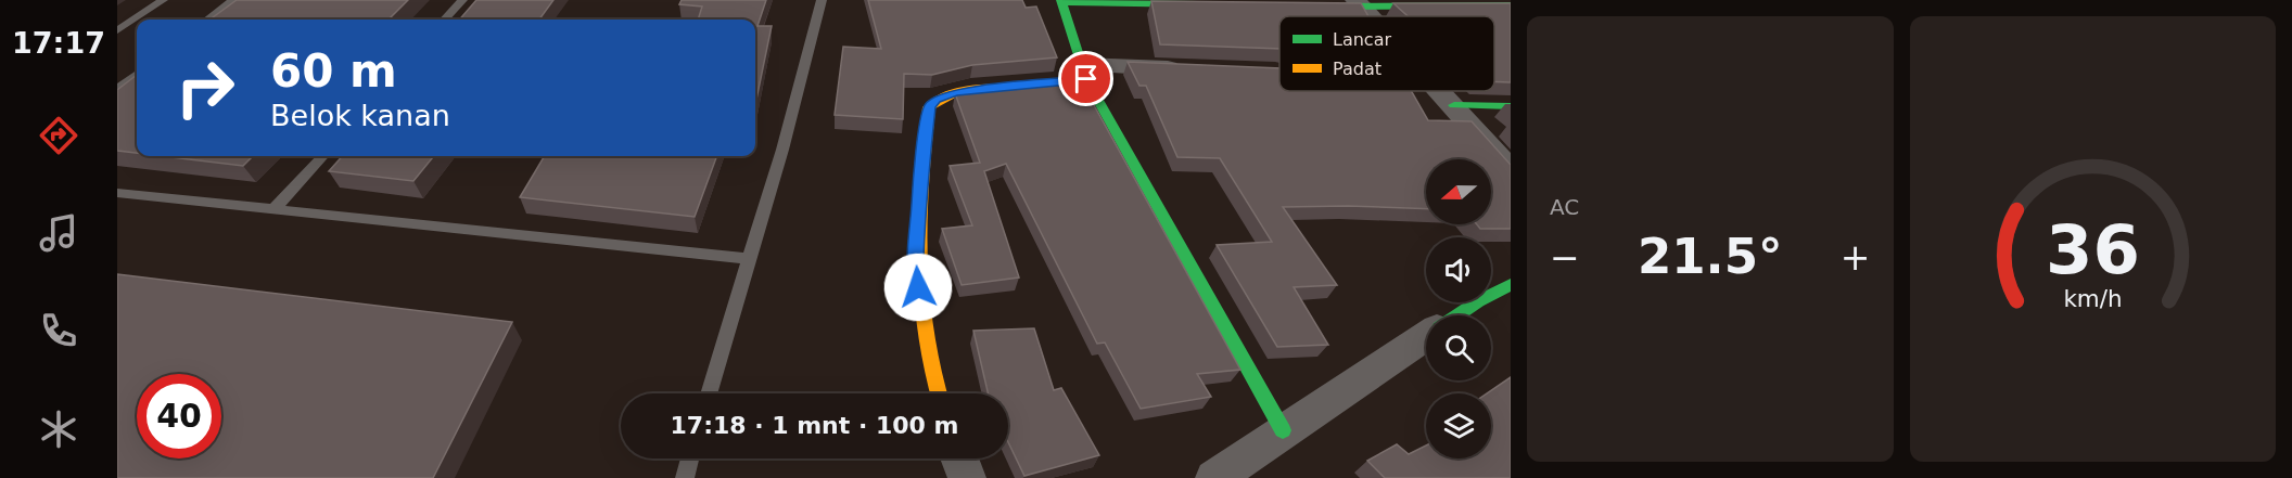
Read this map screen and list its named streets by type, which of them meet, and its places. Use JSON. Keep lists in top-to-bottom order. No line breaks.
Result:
{"legend":["Lancar","Padat"],"north":"left","page":{"tabs":"17:17","tile":"AC","turn":["60 m","Belok kanan"],"heat":["−","21.5°","+"],"limit":"40","trip":"17:18 · 1 mnt · 100 m","gauge":["36","km/h"]}}
